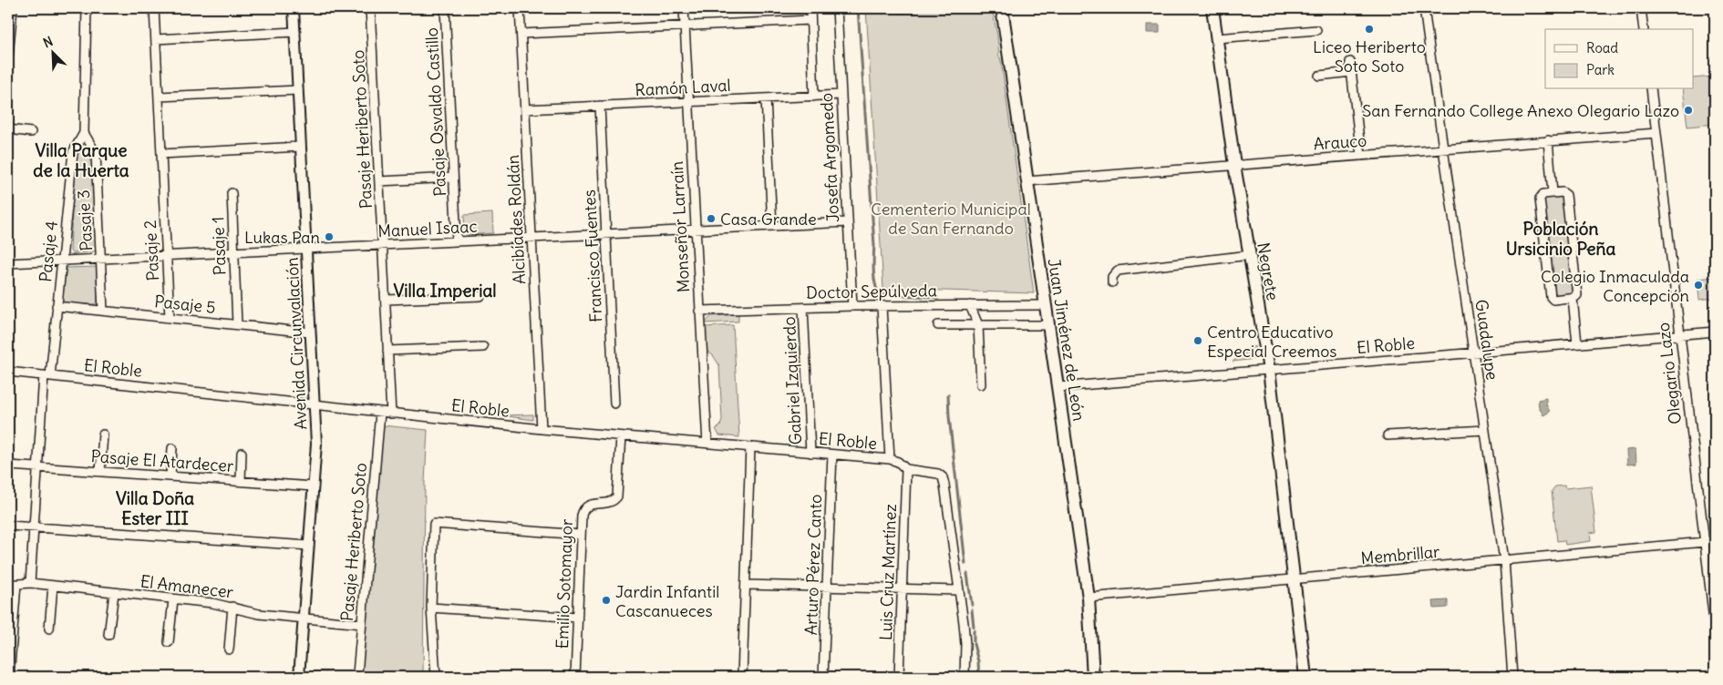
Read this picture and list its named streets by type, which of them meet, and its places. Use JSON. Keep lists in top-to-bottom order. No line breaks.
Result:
{"streets":{"main road":["Negrete","Juan Jiménez de León"],"street":["Ramón Laval","Pasaje Osvaldo Castillo","Pasaje Heriberto Soto","Arauco","Josefa Argomedo","Alcibíades Roldán","Pasaje 3","Monseñor Larraín","Manuel Isaac","Pasaje 1","Pasaje 2","Pasaje 4","Francisco Fuentes","Doctor Sepúlveda","Pasaje 5","Guadalupe","Avenida Circunvalación","El Roble","Olegario Lazo","Gabriel Izquierdo","Pasaje El Atardecer","Membrillar","Arturo Pérez Canto","Luis Cruz Martínez","Emilio Sotomayor","El Amanecer"]},"crossings":[["Ramón Laval","Josefa Argomedo"],["Ramón Laval","Alcibíades Roldán"],["Ramón Laval","Monseñor Larraín"],["Ramón Laval","Francisco Fuentes"],["Pasaje Osvaldo Castillo","Manuel Isaac"],["Pasaje Heriberto Soto","Manuel Isaac"],["Pasaje Heriberto Soto","El Roble"],["Pasaje Heriberto Soto","El Amanecer"],["Arauco","Negrete"],["Arauco","Juan Jiménez de León"],["Arauco","Guadalupe"],["Arauco","Olegario Lazo"],["Josefa Argomedo","Manuel Isaac"],["Josefa Argomedo","Doctor Sepúlveda"],["Alcibíades Roldán","Manuel Isaac"],["Alcibíades Roldán","El Roble"],["Pasaje 3","Manuel Isaac"],["Pasaje 3","Pasaje 4"],["Pasaje 3","Pasaje 5"],["Monseñor Larraín","Manuel Isaac"],["Monseñor Larraín","Doctor Sepúlveda"],["Monseñor Larraín","El Roble"],["Manuel Isaac","Pasaje 1"],["Manuel Isaac","Pasaje 2"],["Manuel Isaac","Pasaje 4"],["Manuel Isaac","Francisco Fuentes"],["Manuel Isaac","Avenida Circunvalación"],["Pasaje 1","Pasaje 5"],["Pasaje 2","Pasaje 5"],["Pasaje 4","Pasaje 5"],["Pasaje 4","El Roble"],["Pasaje 4","Pasaje El Atardecer"],["Pasaje 4","El Amanecer"],["Negrete","El Roble"],["Negrete","Membrillar"],["Doctor Sepúlveda","Juan Jiménez de León"],["Doctor Sepúlveda","Gabriel Izquierdo"],["Pasaje 5","Avenida Circunvalación"],["Juan Jiménez de León","El Roble"],["Juan Jiménez de León","Membrillar"],["Guadalupe","El Roble"],["Guadalupe","Membrillar"],["Avenida Circunvalación","El Roble"],["Avenida Circunvalación","Pasaje El Atardecer"],["Avenida Circunvalación","El Amanecer"],["El Roble","Olegario Lazo"],["El Roble","Gabriel Izquierdo"],["El Roble","Arturo Pérez Canto"],["El Roble","Luis Cruz Martínez"],["El Roble","Emilio Sotomayor"],["Olegario Lazo","Membrillar"]],"districts":["Villa Parque de la Huerta","Población Ursicinio Peña","Villa Imperial","Villa Doña Ester III"],"parks":["Cementerio Municipal de San Fernando"],"places":["Liceo Heriberto Soto Soto","San Fernando College Anexo Olegario Lazo","Casa Grande","Lukas Pan","Colegio Inmaculada Concepción","Centro Educativo Especial Creemos","Jardin Infantil Cascanueces"],"legend":["Road","Park"],"north":"top left"}
